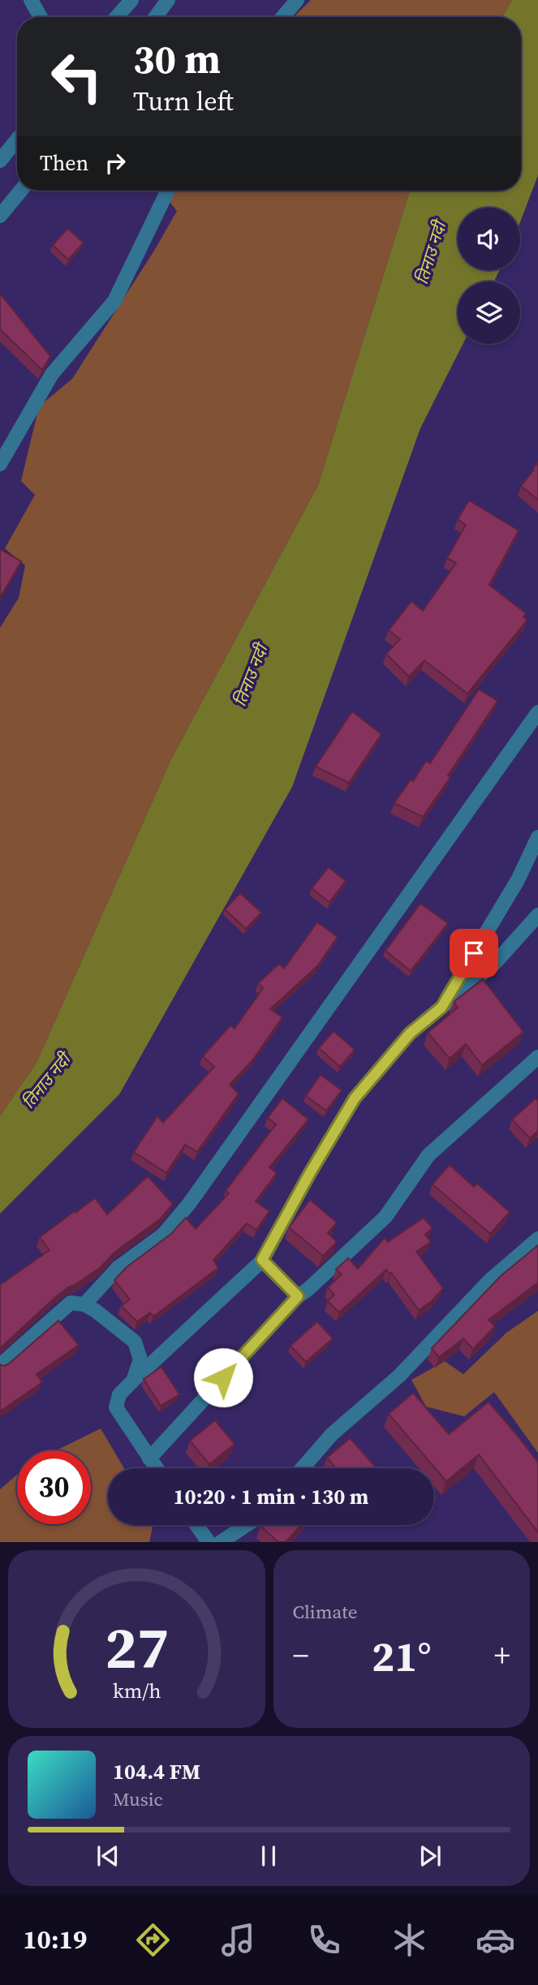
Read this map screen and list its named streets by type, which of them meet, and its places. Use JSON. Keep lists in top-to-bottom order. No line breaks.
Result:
{"water":["तिनाउ नदी"],"page":{"turn":["30 m","Turn left"],"then":"Then","limit":"30","trip":"10:20 · 1 min · 130 m","tile":"Climate","heat":["−","21°","+"],"song":["104.4 FM","Music"],"tabs":"10:19","gauge":["27","km/h"]}}
